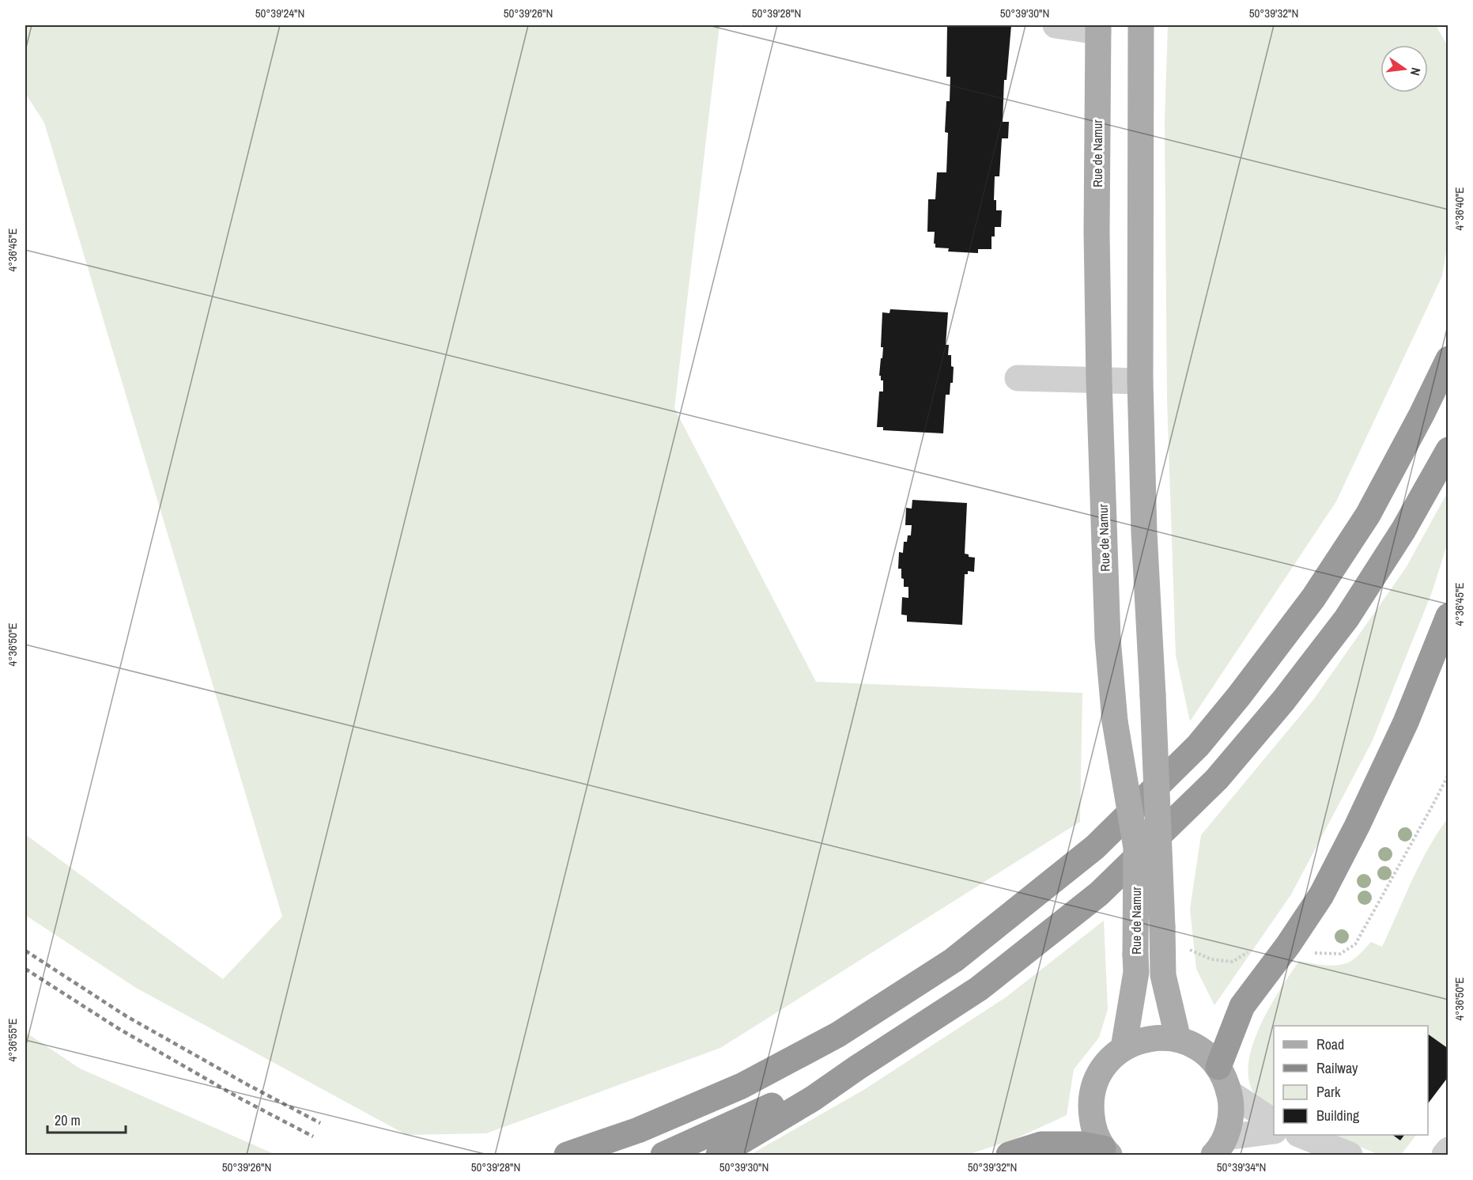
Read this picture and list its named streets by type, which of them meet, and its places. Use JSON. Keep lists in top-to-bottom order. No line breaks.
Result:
{"streets":{"main road":["Rue de Namur"]},"legend":["Road","Railway","Park","Building"],"scale_bar":"20 m","north":"right","coordinates":["50°39'24\"N","50°39'26\"N","50°39'28\"N","50°39'30\"N","50°39'32\"N","4°36'40\"E","4°36'45\"E","4°36'50\"E","4°36'55\"E","50°39'34\"N"]}
